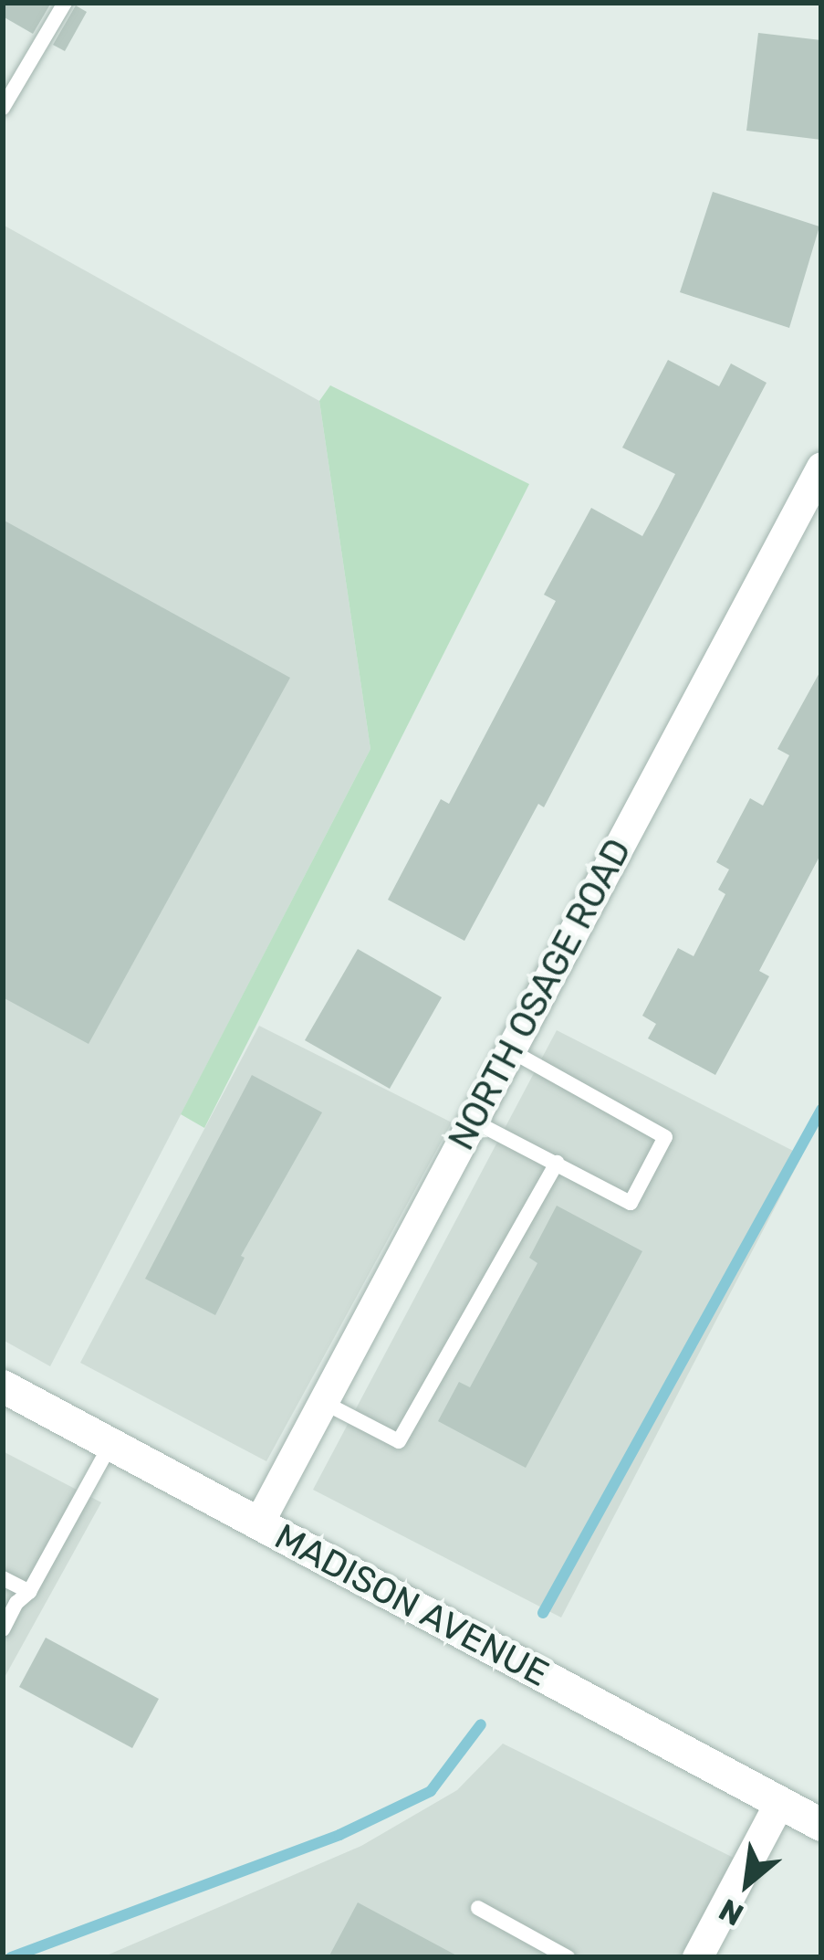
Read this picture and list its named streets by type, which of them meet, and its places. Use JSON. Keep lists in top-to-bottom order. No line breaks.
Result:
{"streets":{"main road":["MADISON AVENUE"],"street":["NORTH OSAGE ROAD"]},"crossings":[["NORTH OSAGE ROAD","MADISON AVENUE"]],"north":"bottom left"}
